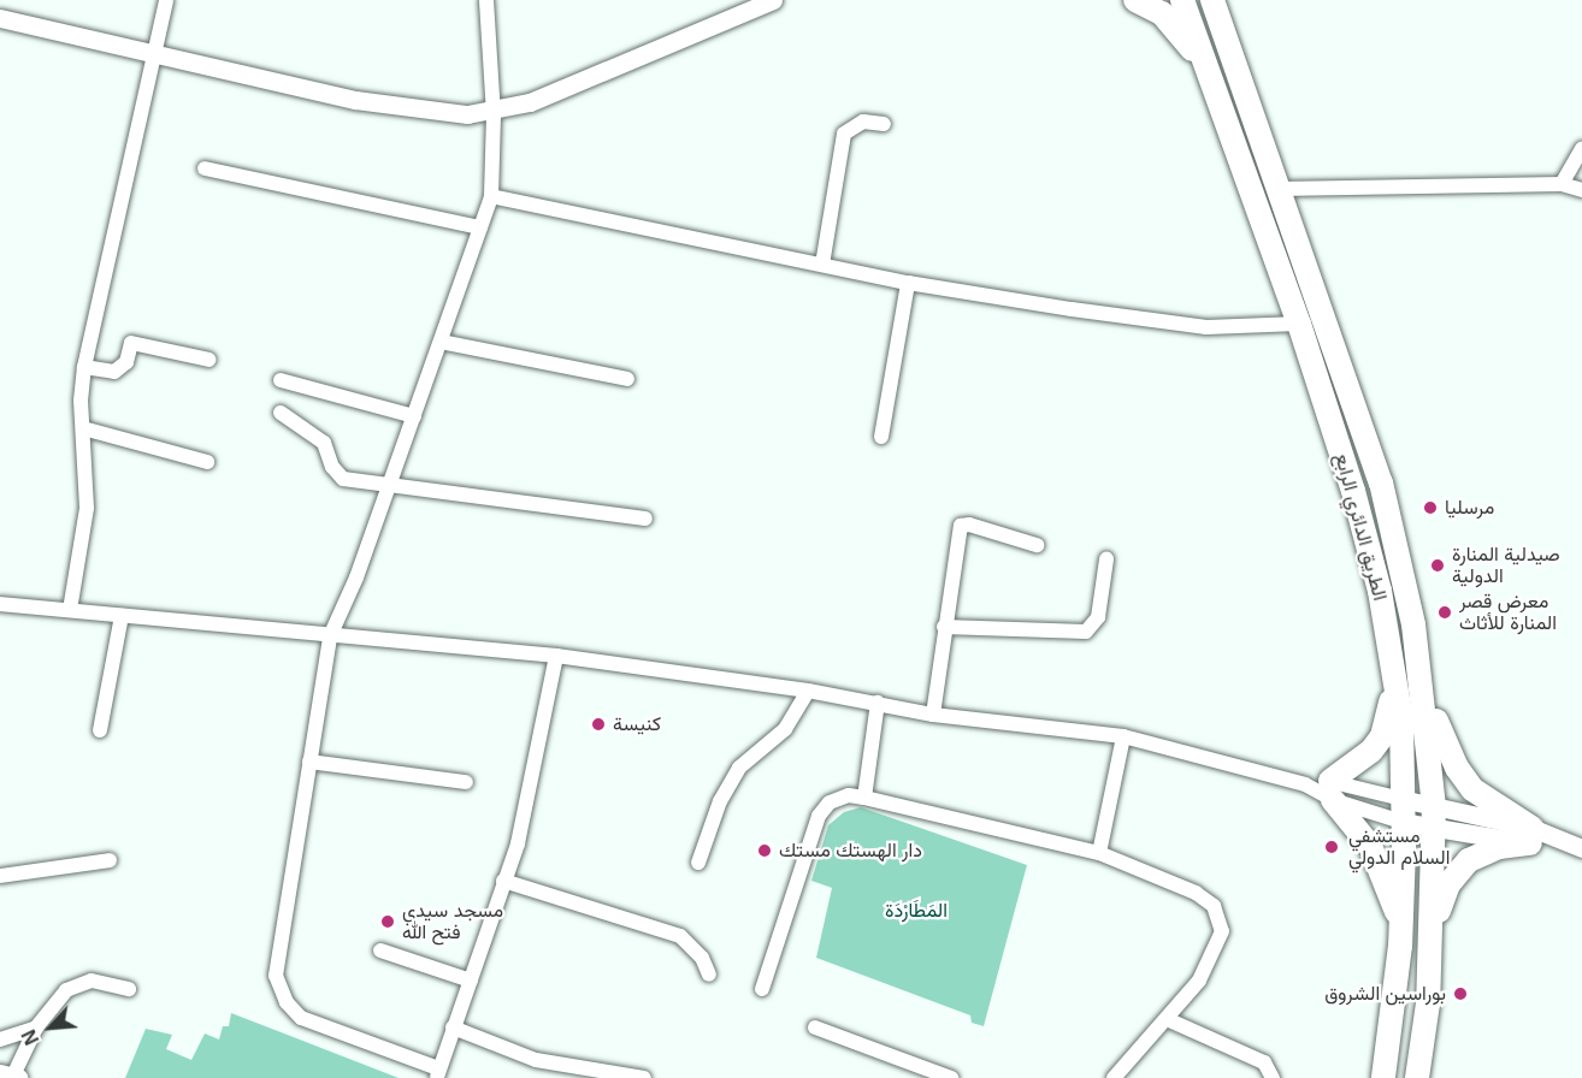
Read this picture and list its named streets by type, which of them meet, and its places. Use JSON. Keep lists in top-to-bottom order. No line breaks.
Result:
{"streets":{"main road":["الطريق الدائري الرابع"]},"parks":["المَطَارْدَة"],"places":["مرسليا","صيدلية المنارة الدولية","معرض قصر المنارة للأثاث","كنيسة","مستشفي السلام الدولي","دار الهستك مستك","مسجد سيدي فتح الله","بوراسين الشروق"],"north":"bottom left"}
